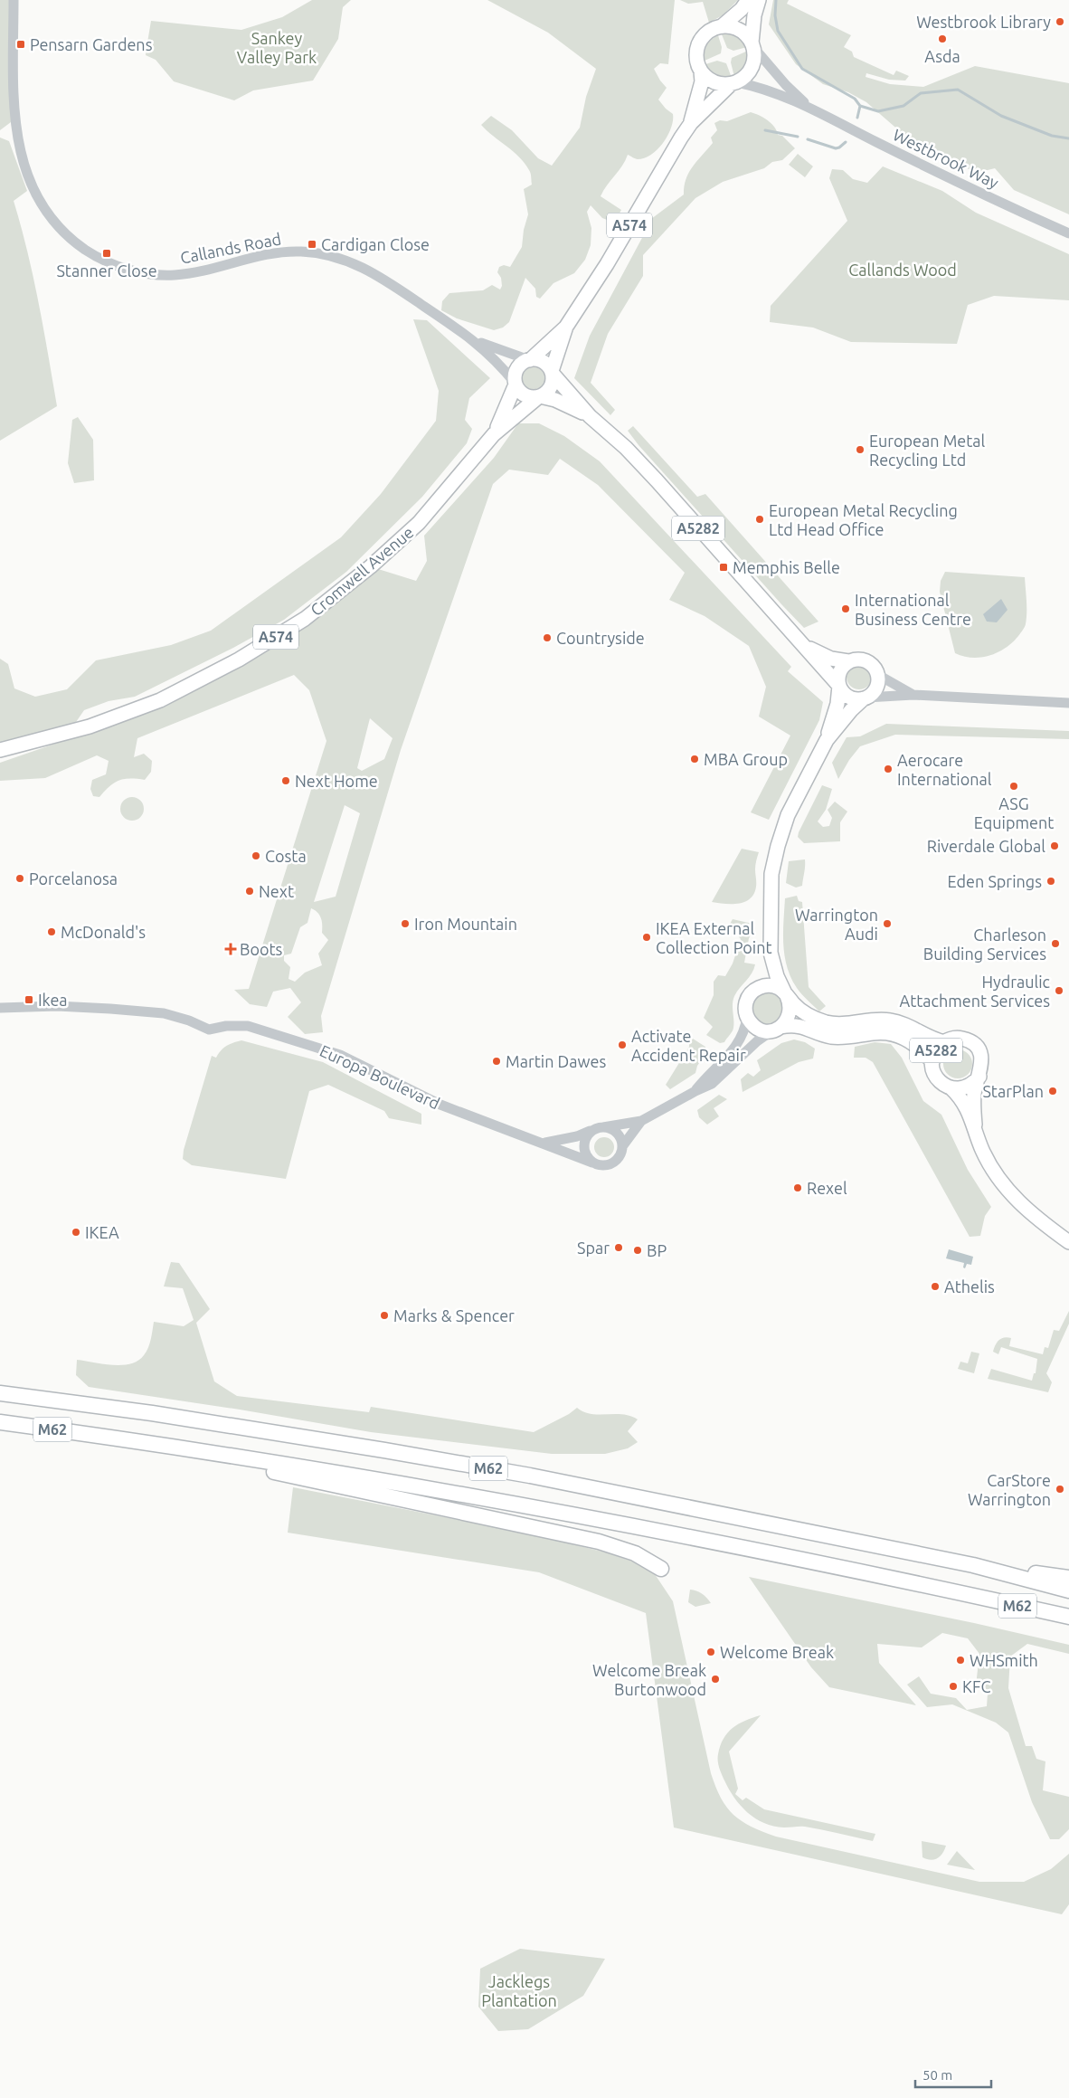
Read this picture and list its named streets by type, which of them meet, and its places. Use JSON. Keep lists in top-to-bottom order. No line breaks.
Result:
{"streets":{"highway":["M62"],"main road":["A574","A5282","Cromwell Avenue"],"street":["Westbrook Way","Callands Road","Europa Boulevard"]},"crossings":[["Westbrook Way","A574"],["A574","Callands Road"],["A574","A5282"],["A574","Cromwell Avenue"],["Callands Road","A5282"],["Callands Road","Cromwell Avenue"],["A5282","Cromwell Avenue"]],"parks":["Sankey Valley Park","Callands Wood","Jacklegs Plantation"],"places":{"other":["Westbrook Library","Asda","European Metal Recycling Ltd","European Metal Recycling Ltd Head Office","International Business Centre","Countryside","MBA Group","Aerocare International","Next Home","ASG Equipment","Riverdale Global","Costa","Porcelanosa","Eden Springs","Next","Iron Mountain","Warrington Audi","McDonald's","IKEA External Collection Point","Charleson Building Services","Hydraulic Attachment Services","Activate Accident Repair","Martin Dawes","StarPlan","Rexel","IKEA","Spar","BP","Athelis","Marks & Spencer","CarStore Warrington","Welcome Break","WHSmith","Welcome Break Burtonwood","KFC"],"transit":["Pensarn Gardens","Cardigan Close","Stanner Close","Memphis Belle","Ikea"],"health":["Boots"]},"scale_bar":"50 m"}
